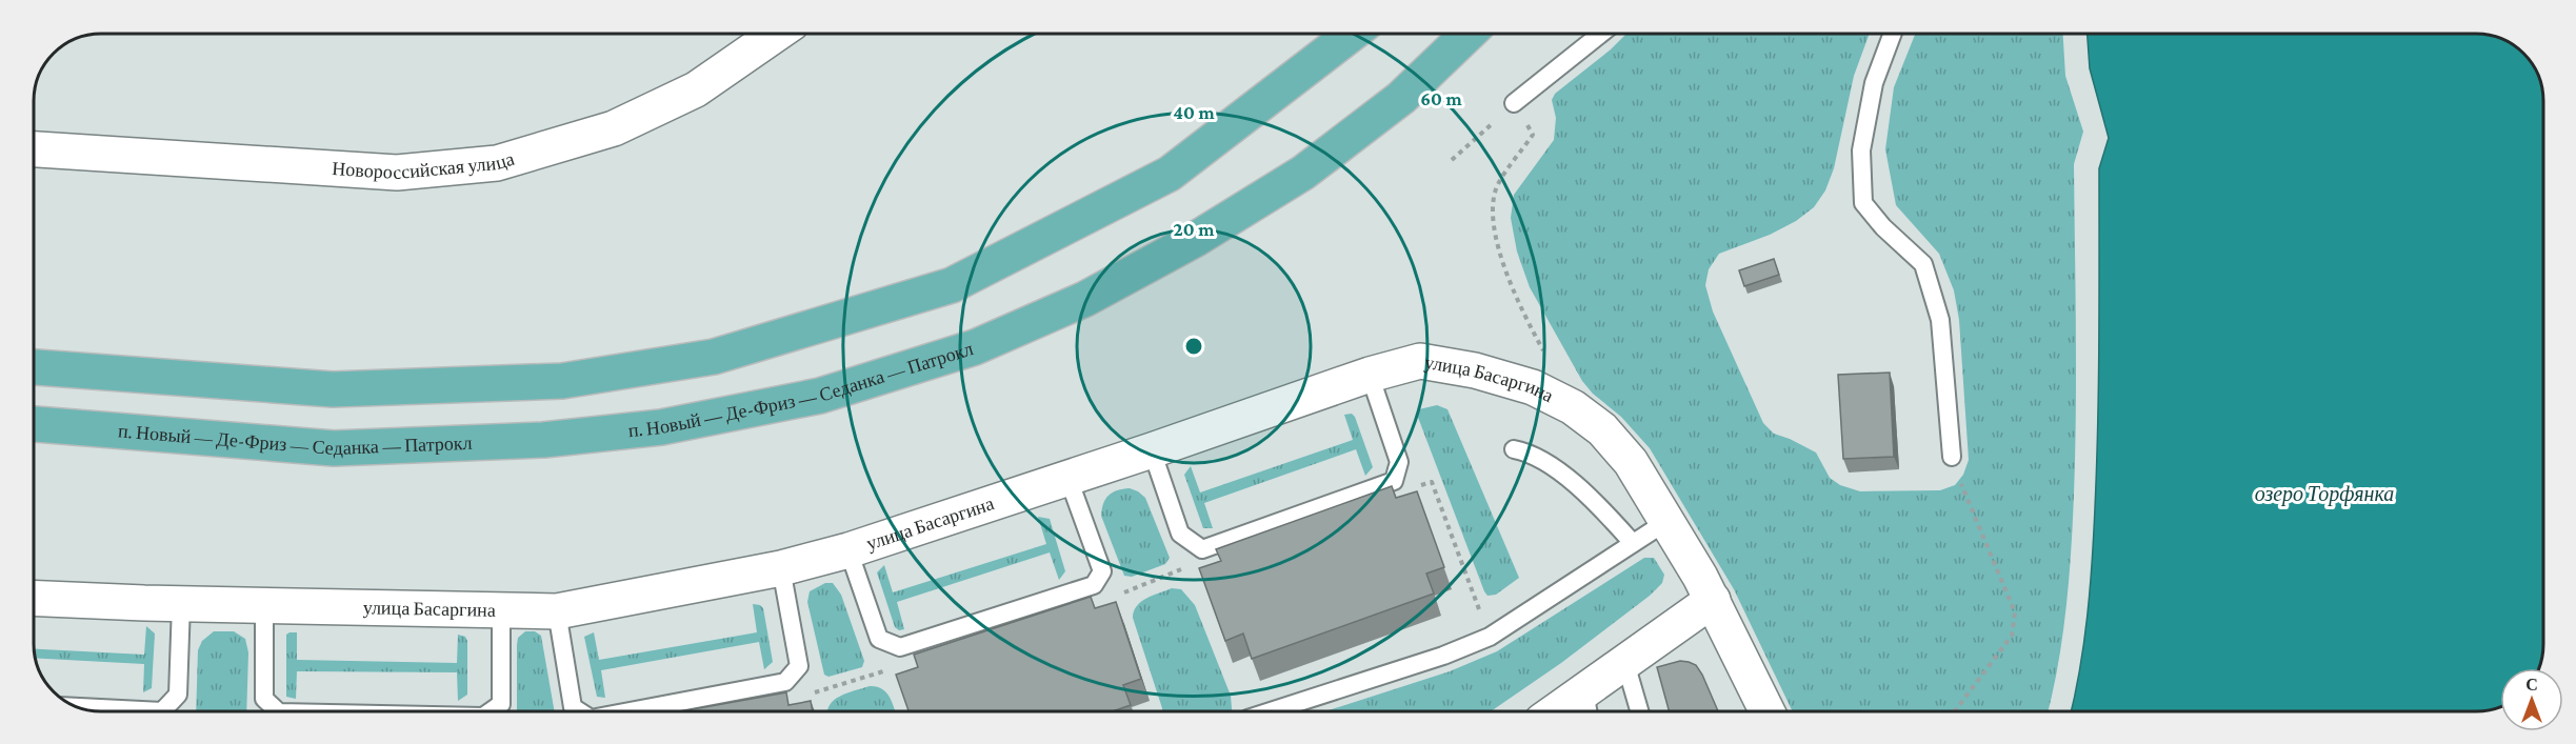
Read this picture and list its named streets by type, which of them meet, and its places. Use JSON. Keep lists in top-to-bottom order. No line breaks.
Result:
{"streets":{"highway":["п. Новый — Де-Фриз — Седанка — Патрокл"],"street":["Новороссийская улица","улица Басаргина"]},"water":["озеро Торфянка"],"north":"top","rings":["60 m","40 m","20 m"]}
